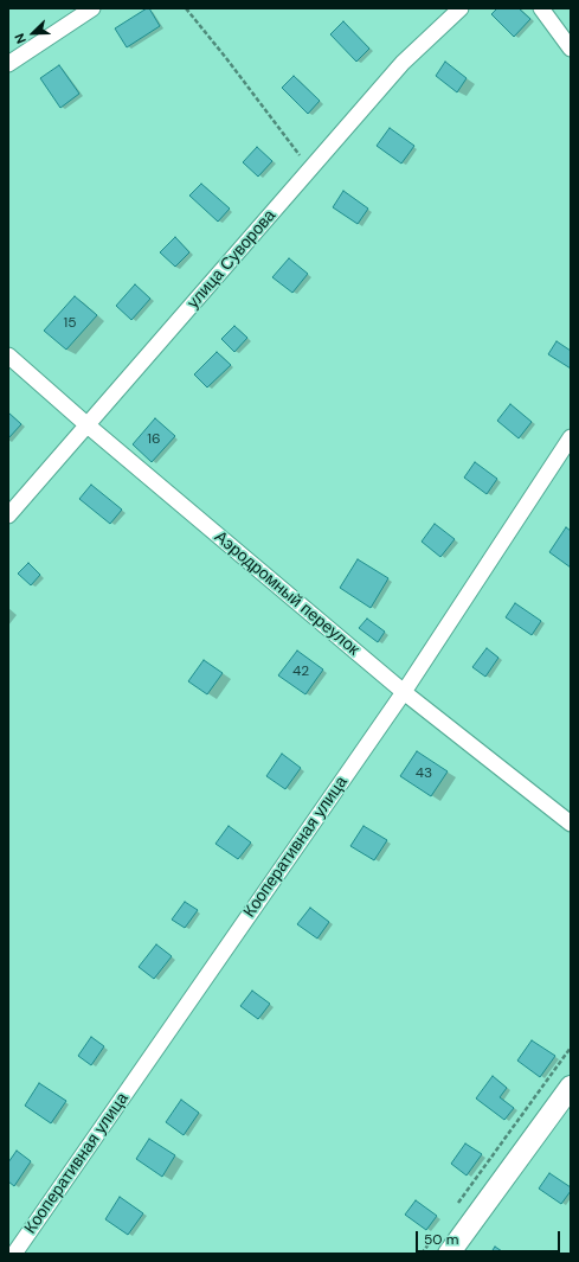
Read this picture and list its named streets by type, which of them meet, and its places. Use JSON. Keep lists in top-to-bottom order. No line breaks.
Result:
{"streets":{"street":["улица Суворова","Аэродромный переулок","Кооперативная улица"]},"crossings":[["улица Суворова","Аэродромный переулок"],["Аэродромный переулок","Кооперативная улица"]],"house_numbers":["15","16","42","43"],"scale_bar":"50 m","north":"bottom left"}
